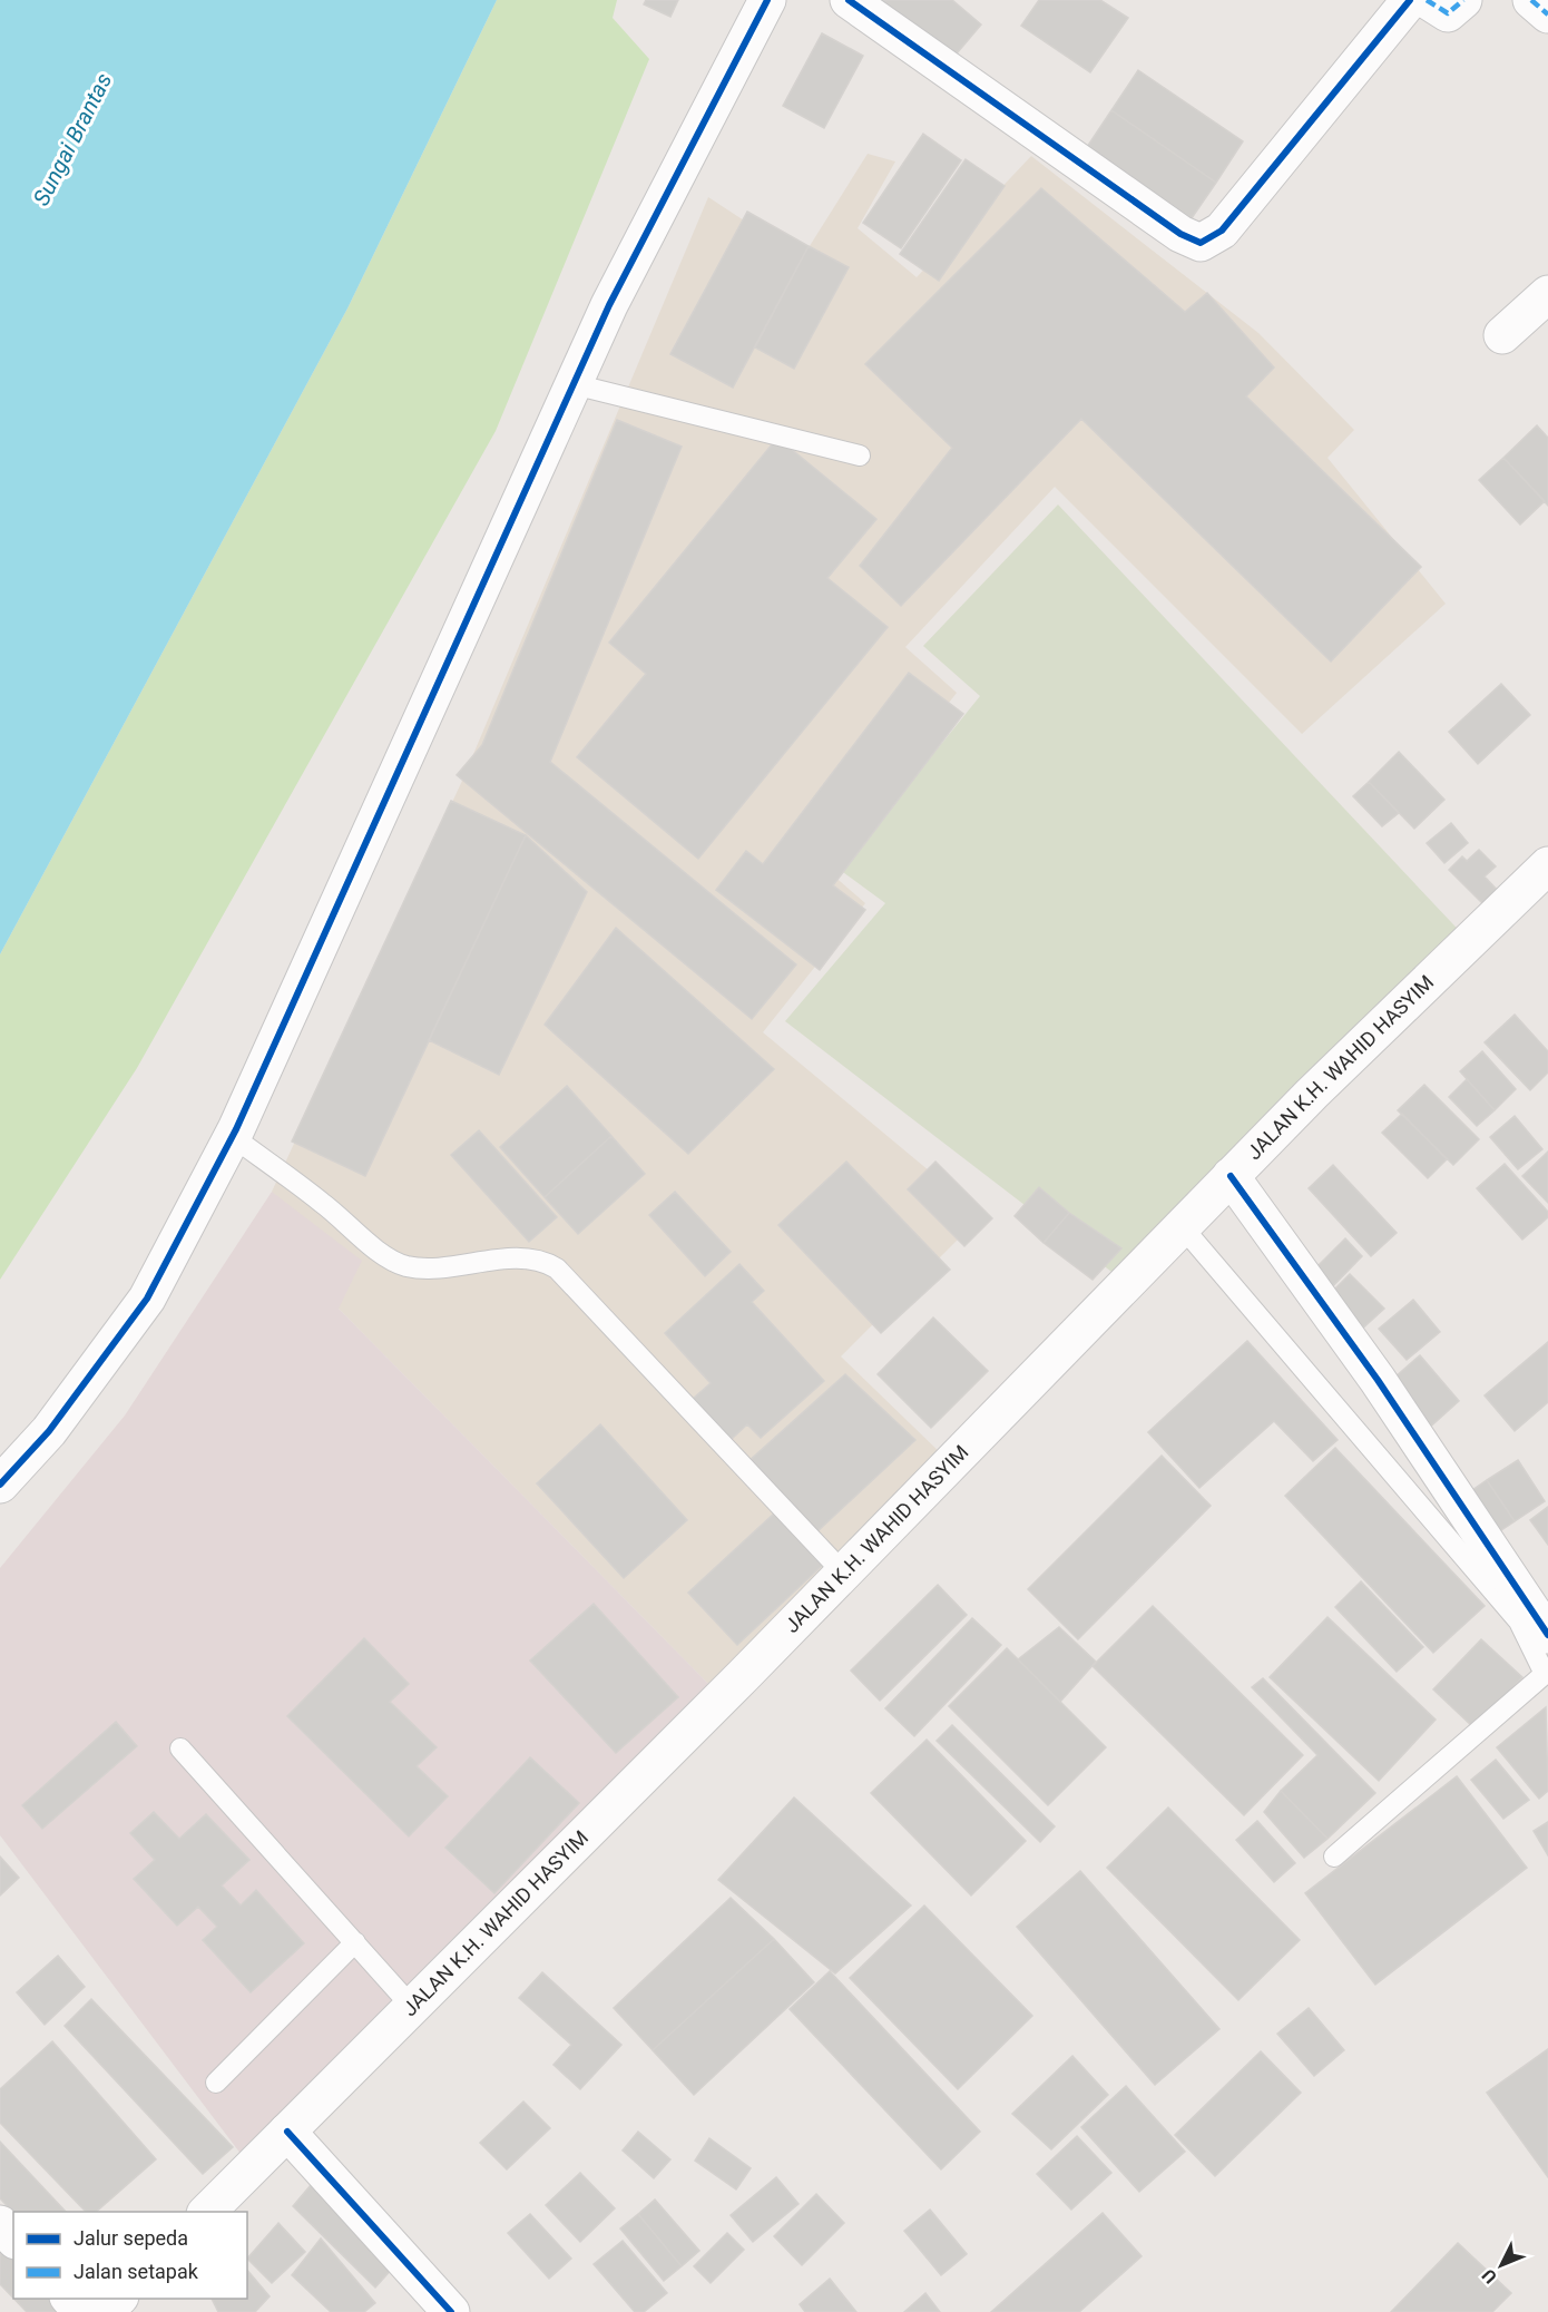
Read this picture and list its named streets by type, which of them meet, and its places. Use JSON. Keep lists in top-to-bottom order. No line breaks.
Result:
{"streets":{"street":["JALAN K.H. WAHID HASYIM"]},"water":["Sungai Brantas"],"legend":["Jalur sepeda","Jalan setapak"],"north":"bottom left"}
